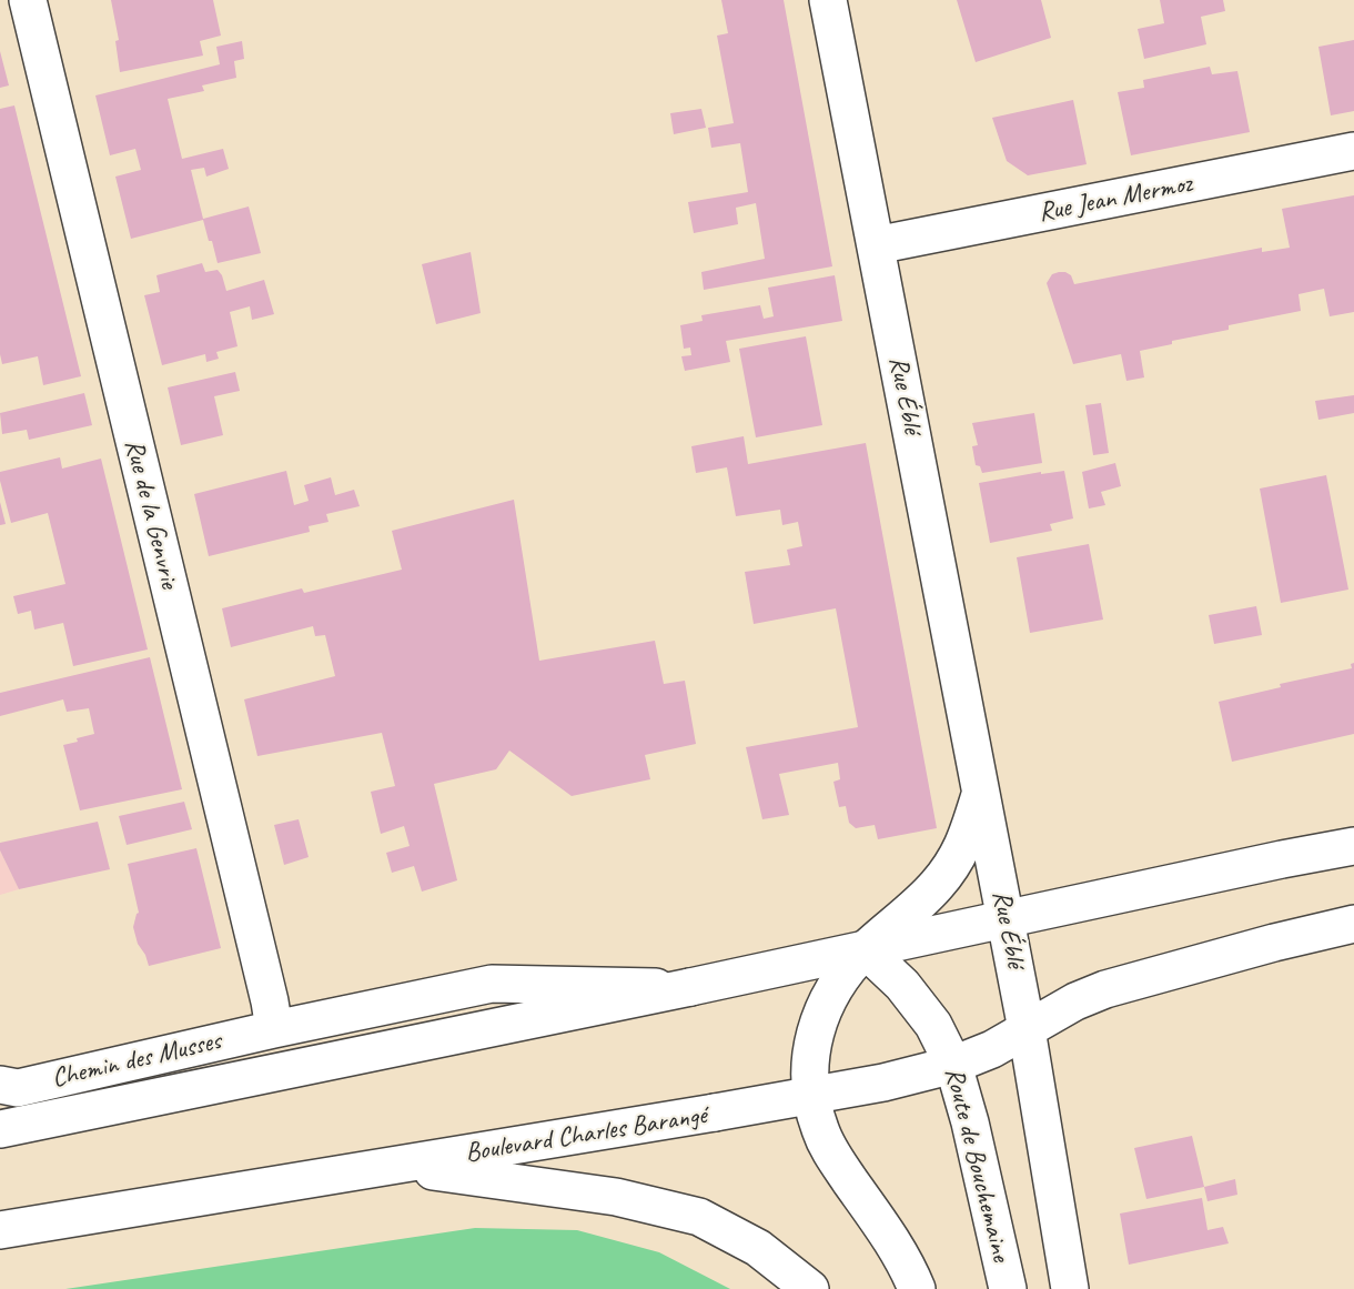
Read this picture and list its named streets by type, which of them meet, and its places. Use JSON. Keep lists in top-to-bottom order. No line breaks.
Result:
{"streets":{"main road":["Rue Jean Mermoz","Rue Éblé","Rue de la Genvrie","Chemin des Musses","Boulevard Charles Barangé","Route de Bouchemaine"]},"crossings":[["Rue Jean Mermoz","Rue Éblé"],["Rue Éblé","Boulevard Charles Barangé"],["Rue Éblé","Route de Bouchemaine"],["Rue de la Genvrie","Chemin des Musses"],["Boulevard Charles Barangé","Route de Bouchemaine"]]}
